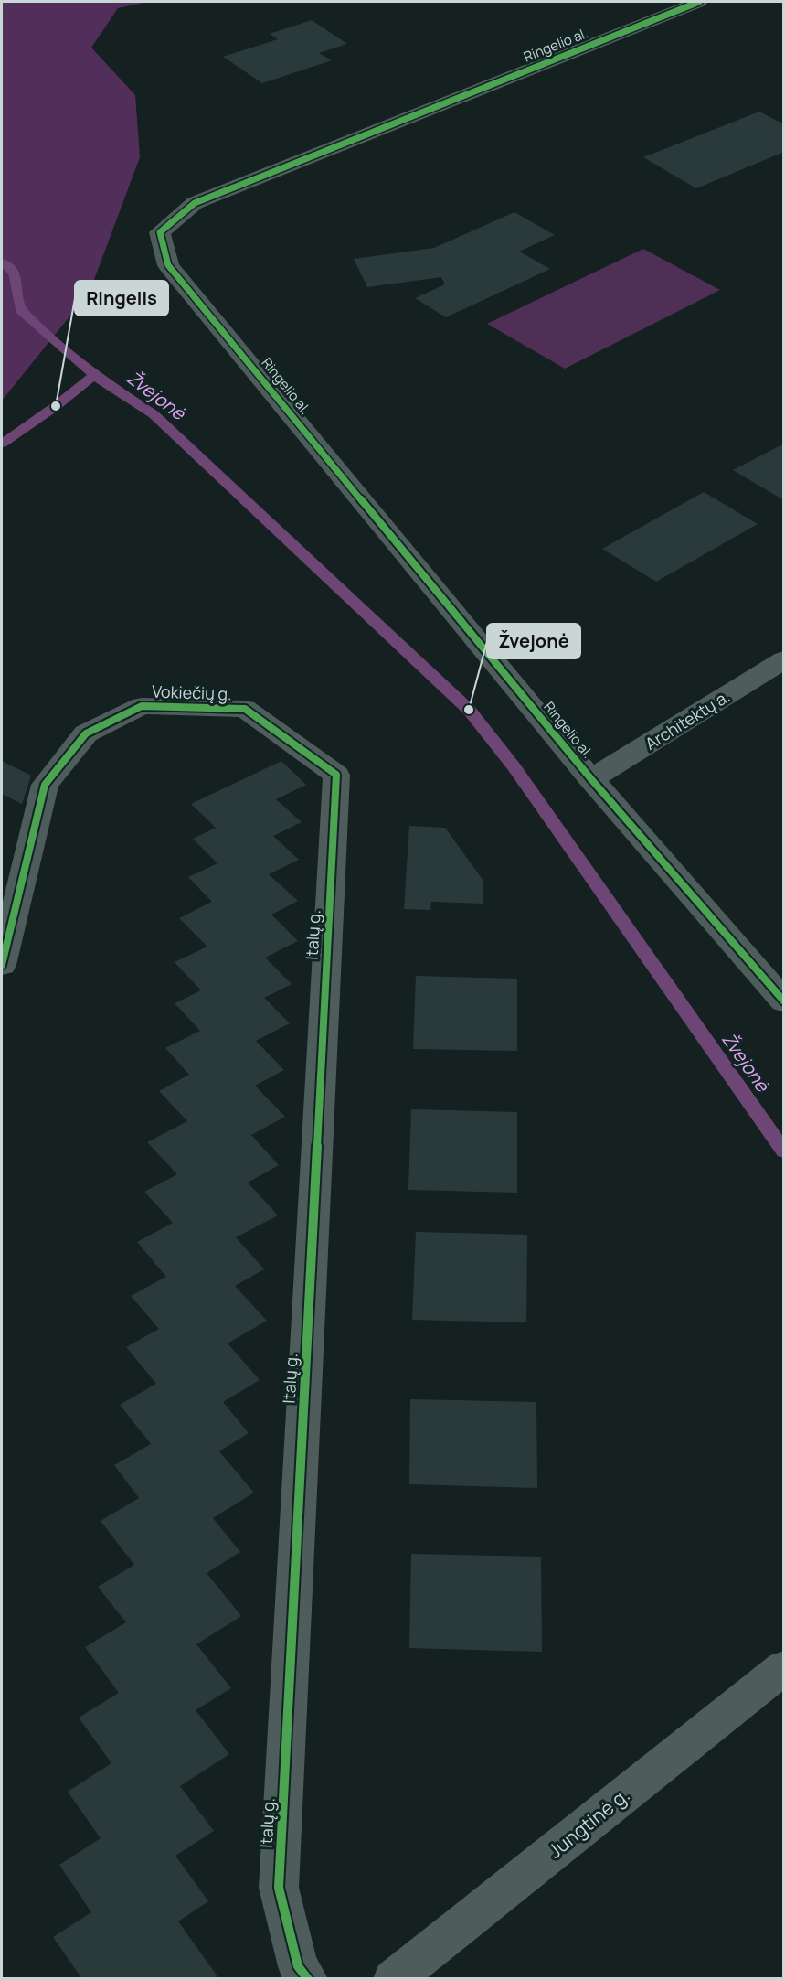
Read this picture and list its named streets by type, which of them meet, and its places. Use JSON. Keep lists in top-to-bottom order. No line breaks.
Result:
{"streets":{"street":["Ringelio al.","Vokiečių g.","Architektų a.","Italų g.","Jungtinė g."]},"crossings":[["Ringelio al.","Architektų a."],["Vokiečių g.","Italų g."]],"water":["Žvejonė"],"places":["Ringelis","Žvejonė"]}
